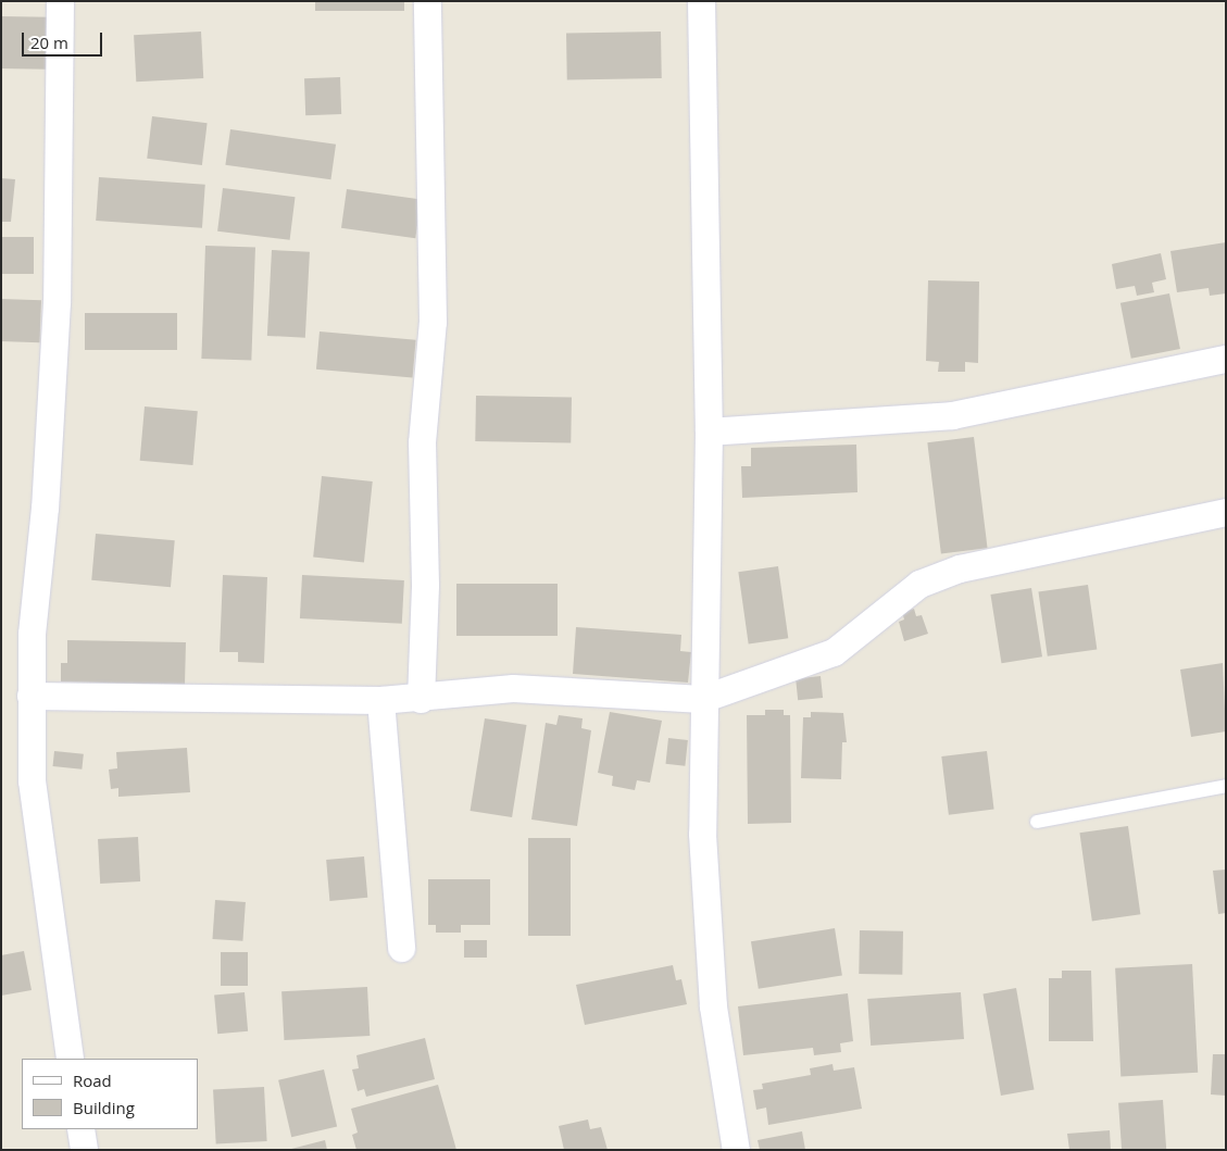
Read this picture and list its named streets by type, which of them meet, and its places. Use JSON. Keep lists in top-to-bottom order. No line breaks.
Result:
{"legend":["Road","Building"],"scale_bar":"20 m"}
